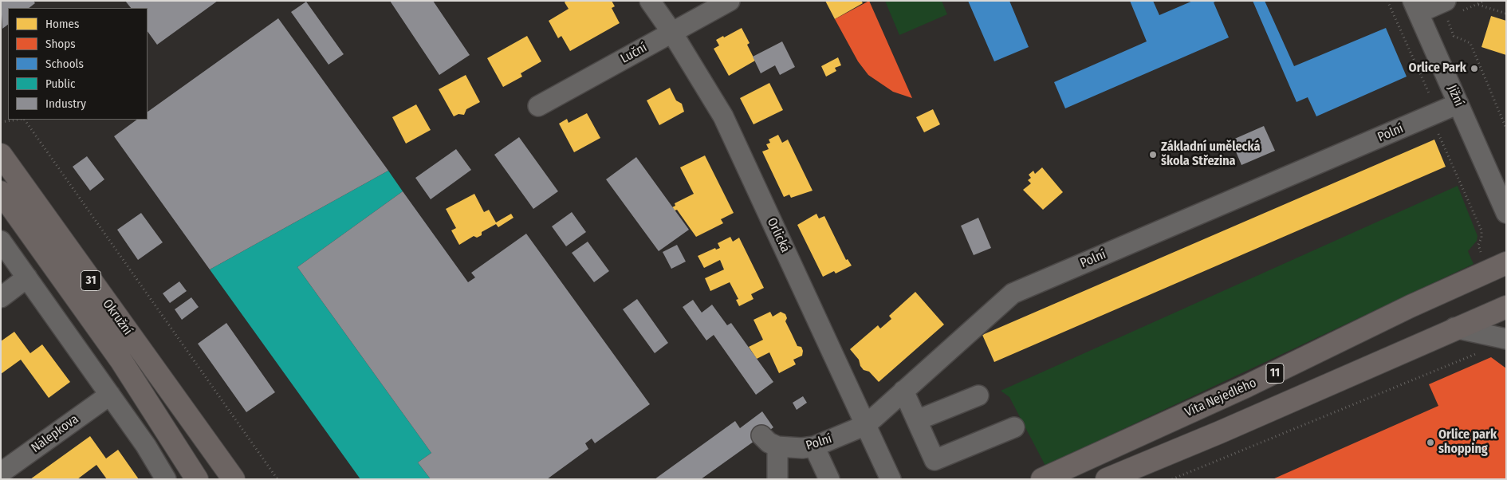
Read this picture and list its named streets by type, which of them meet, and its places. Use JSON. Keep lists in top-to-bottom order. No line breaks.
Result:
{"streets":{"main road":["31","Okružní","11","Víta Nejedlého"],"street":["Luční","Jižní","Polní","Orlická","Nálepkova"]},"crossings":[["Luční","Orlická"],["Jižní","Polní"],["Polní","Orlická"]],"places":["Orlice Park","Základní umělecká škola Střezina","Orlice park shopping"],"legend":["Homes","Shops","Schools","Public","Industry"]}
